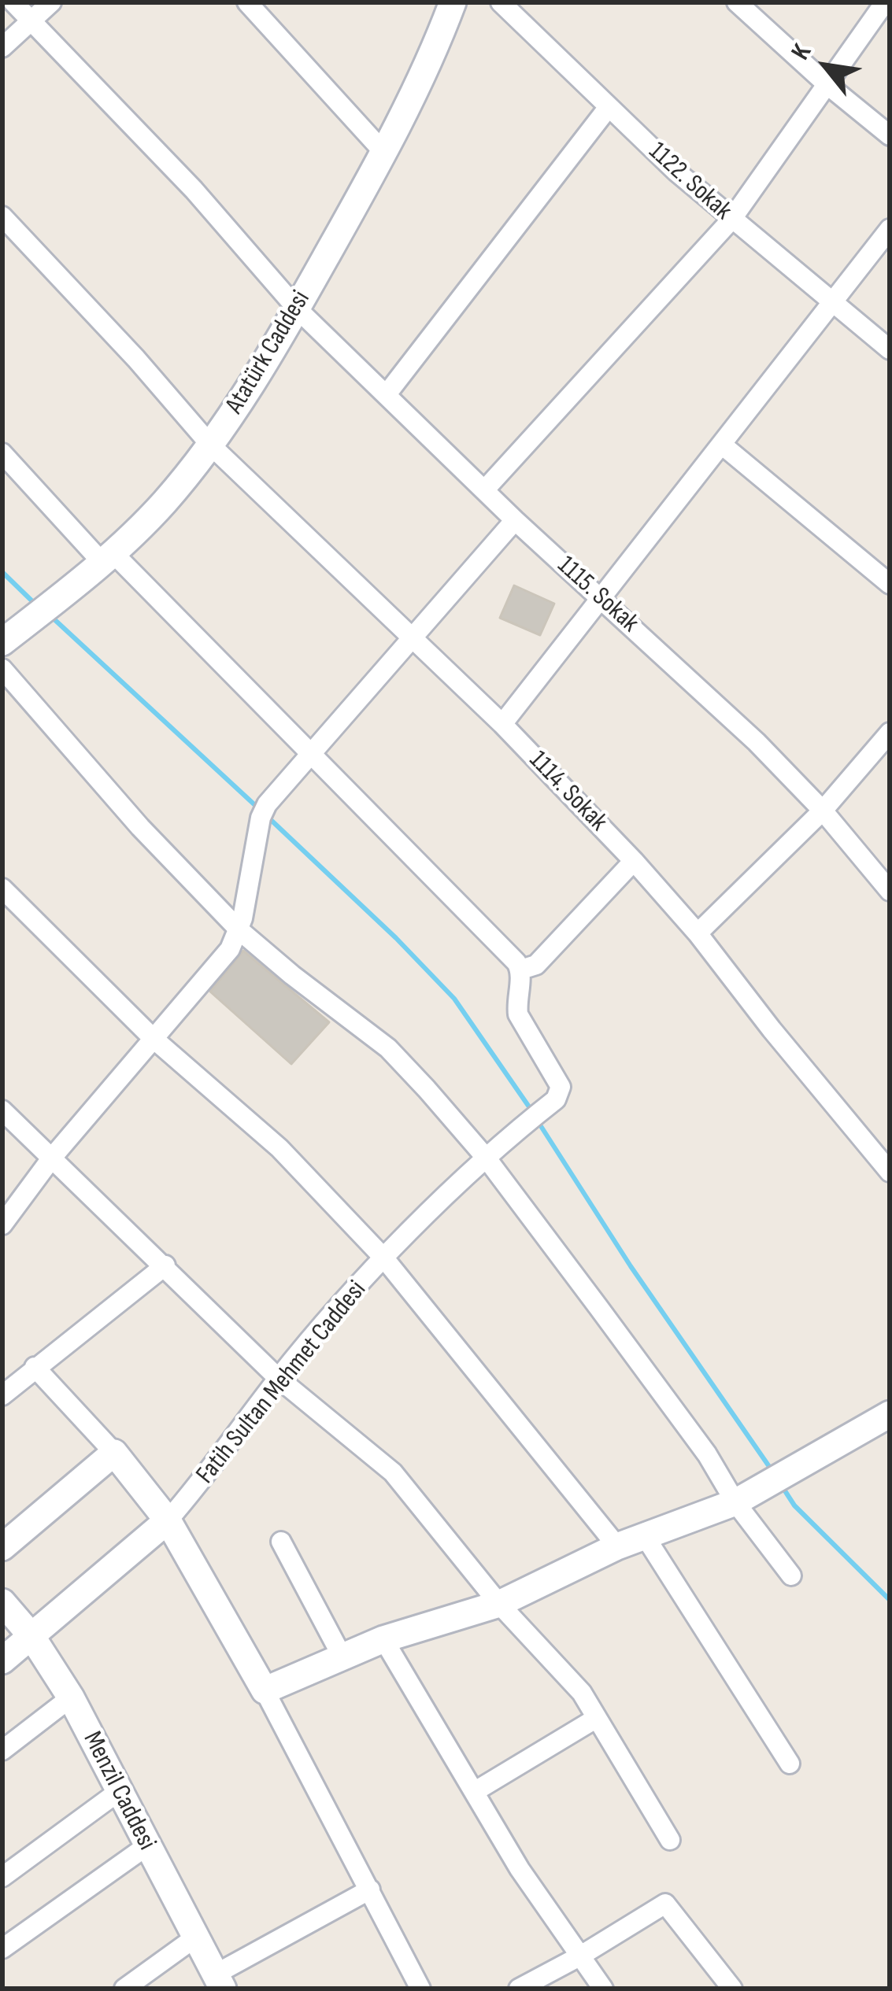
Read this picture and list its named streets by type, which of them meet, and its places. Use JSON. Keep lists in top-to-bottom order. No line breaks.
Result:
{"streets":{"street":["1122. Sokak","Atatürk Caddesi","1115. Sokak","1114. Sokak","Fatih Sultan Mehmet Caddesi","Menzil Caddesi"]},"crossings":[["Atatürk Caddesi","1115. Sokak"],["Atatürk Caddesi","1114. Sokak"],["Fatih Sultan Mehmet Caddesi","Menzil Caddesi"]],"north":"top left"}
